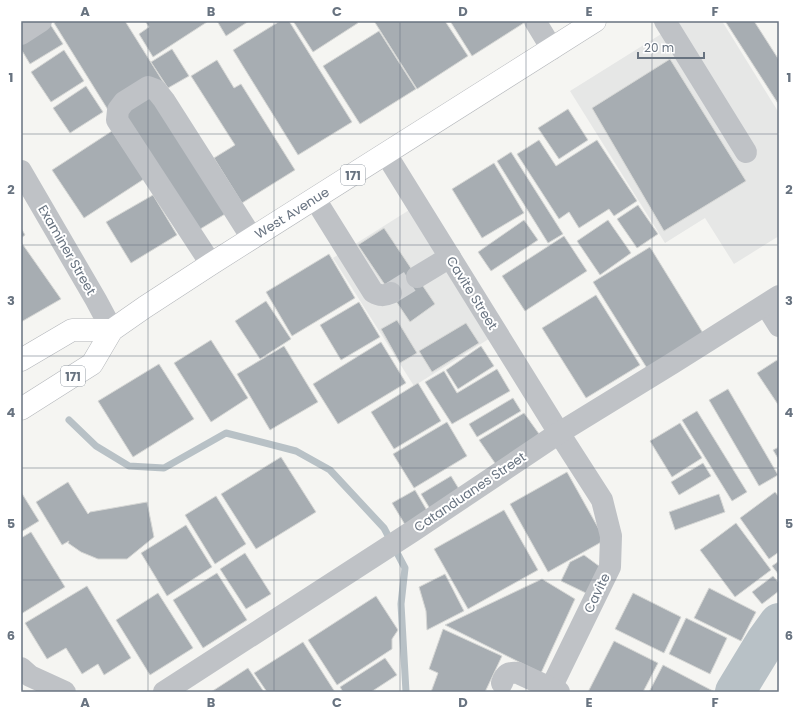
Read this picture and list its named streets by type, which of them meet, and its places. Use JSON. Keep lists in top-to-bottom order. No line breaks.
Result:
{"streets":{"main road":["171","West Avenue"],"street":["Examiner Street","Cavite Street","Catanduanes Street","Cavite"]},"crossings":[["West Avenue","Examiner Street"],["West Avenue","Cavite Street"],["Cavite Street","Catanduanes Street"],["Cavite Street","Cavite"],["Catanduanes Street","Cavite"]],"scale_bar":"20 m","grid":{"columns":["A","B","C","D","E","F"],"rows":["1","2","3","4","5","6"]}}
